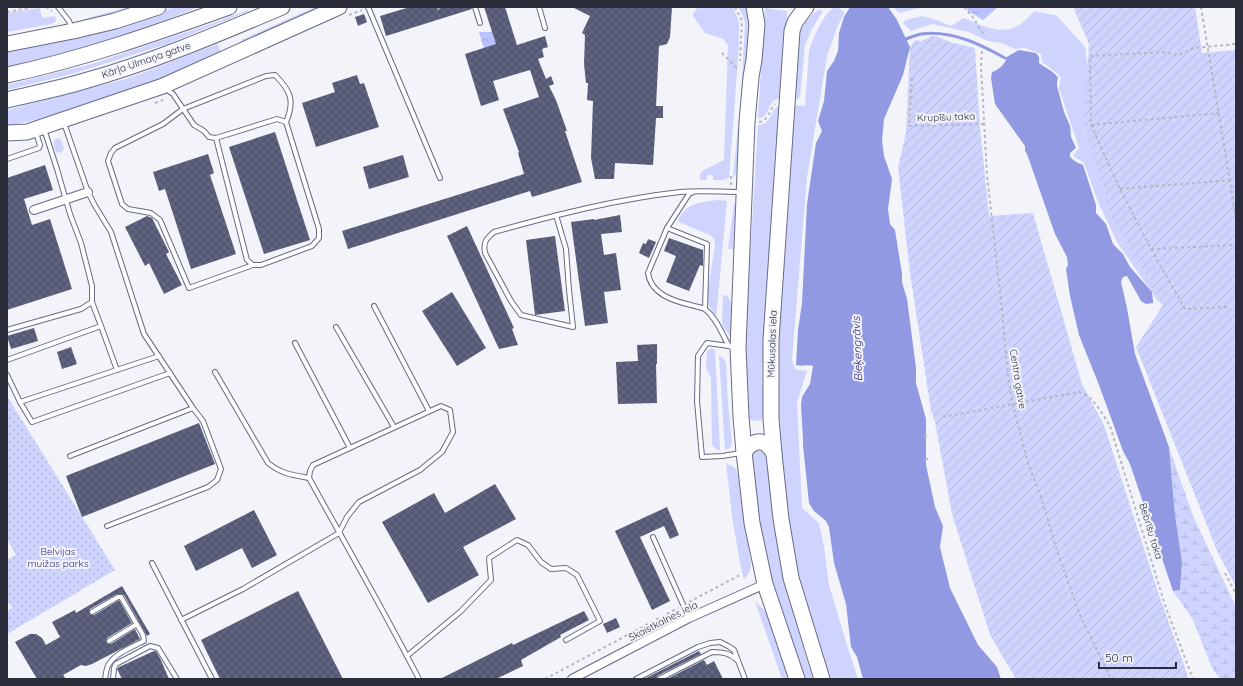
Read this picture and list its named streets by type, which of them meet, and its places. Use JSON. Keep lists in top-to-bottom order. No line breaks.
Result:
{"streets":{"highway":["Kārļa Ulmaņa gatve","Mūkusalas iela"],"street":["Skaistkalnes iela"],"path":["Krupīšu taka","Centra gatve","Bebrīšu taka"]},"crossings":[["Krupīšu taka","Centra gatve"],["Centra gatve","Bebrīšu taka"]],"water":["Bieķengrāvis"],"parks":["Belvijas muižas parks"],"scale_bar":"50 m"}
